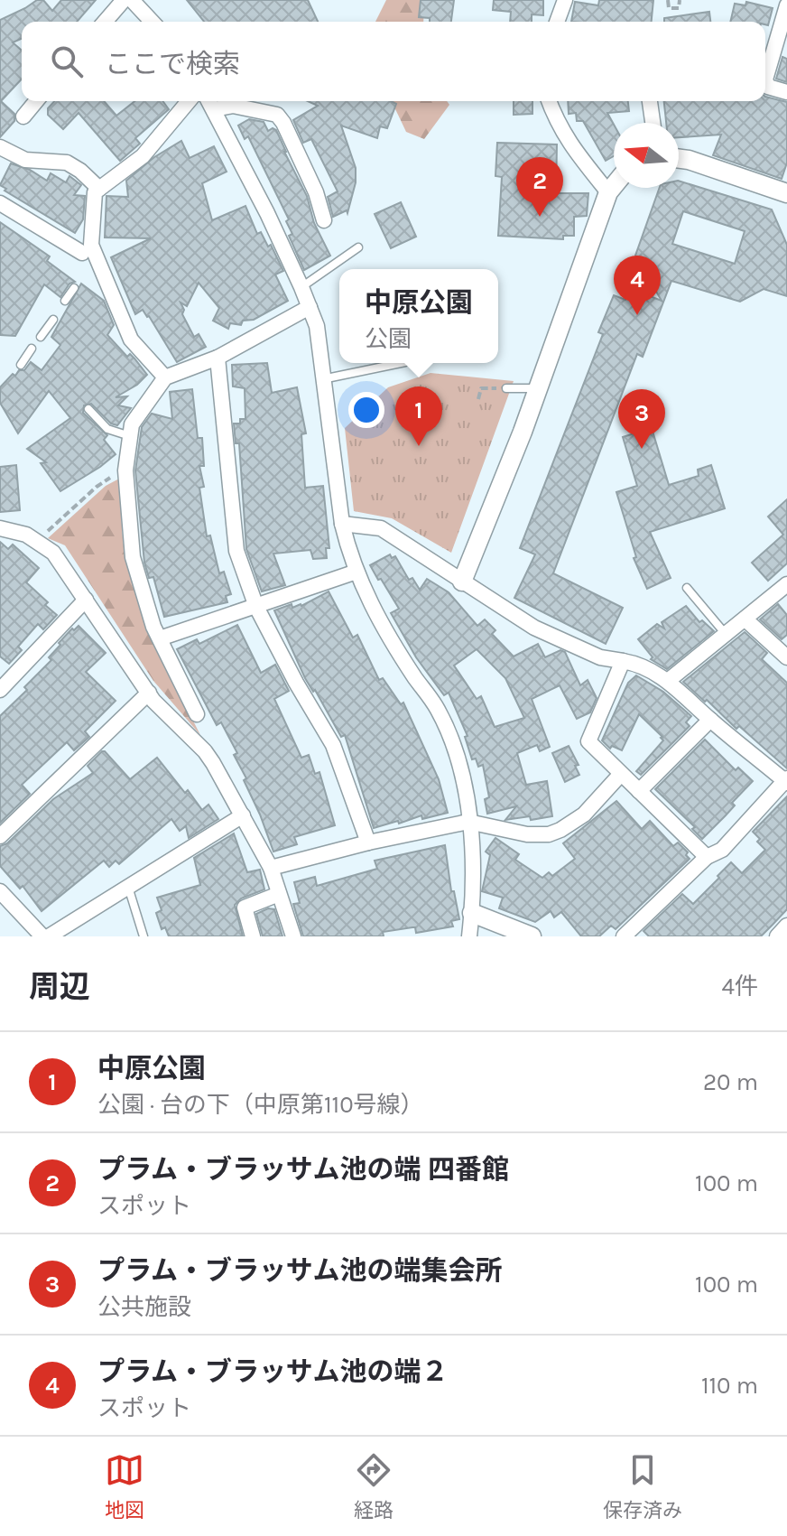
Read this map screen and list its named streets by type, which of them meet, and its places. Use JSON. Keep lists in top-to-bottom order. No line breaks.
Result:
{"north":"left","page":{"search":"ここで検索","pins":["2","4","1","3"],"popup":["中原公園","公園"],"heading":["周辺","4件"],"list":[{"mark":"1","name":"中原公園","note":"公園 · 台の下（中原第110号線）","value":"20 m"},{"mark":"2","name":"プラム・ブラッサム池の端 四番館","note":"スポット","value":"100 m"},{"mark":"3","name":"プラム・ブラッサム池の端集会所","note":"公共施設","value":"100 m"},{"mark":"4","name":"プラム・ブラッサム池の端２","note":"スポット","value":"110 m"}],"nav":["地図","経路","保存済み"]}}
